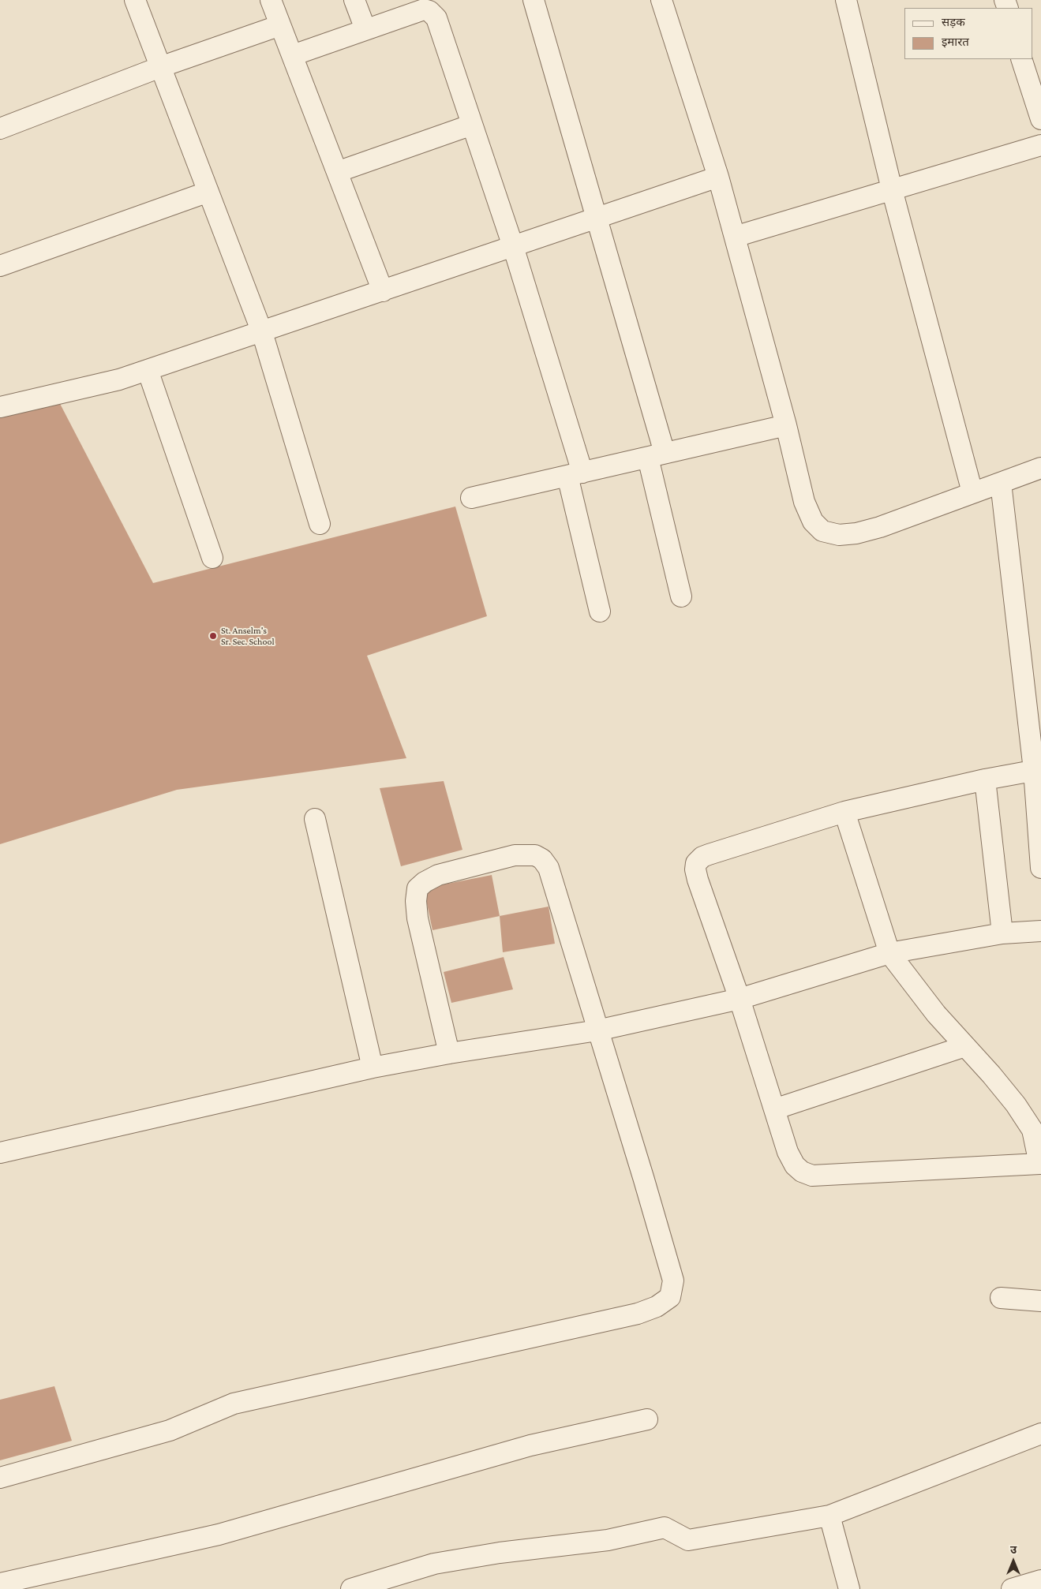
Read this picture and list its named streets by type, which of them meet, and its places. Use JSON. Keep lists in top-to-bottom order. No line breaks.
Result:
{"places":["St. Anselm's Sr. Sec. School"],"legend":["सड़क","इमारत"],"north":"top"}
